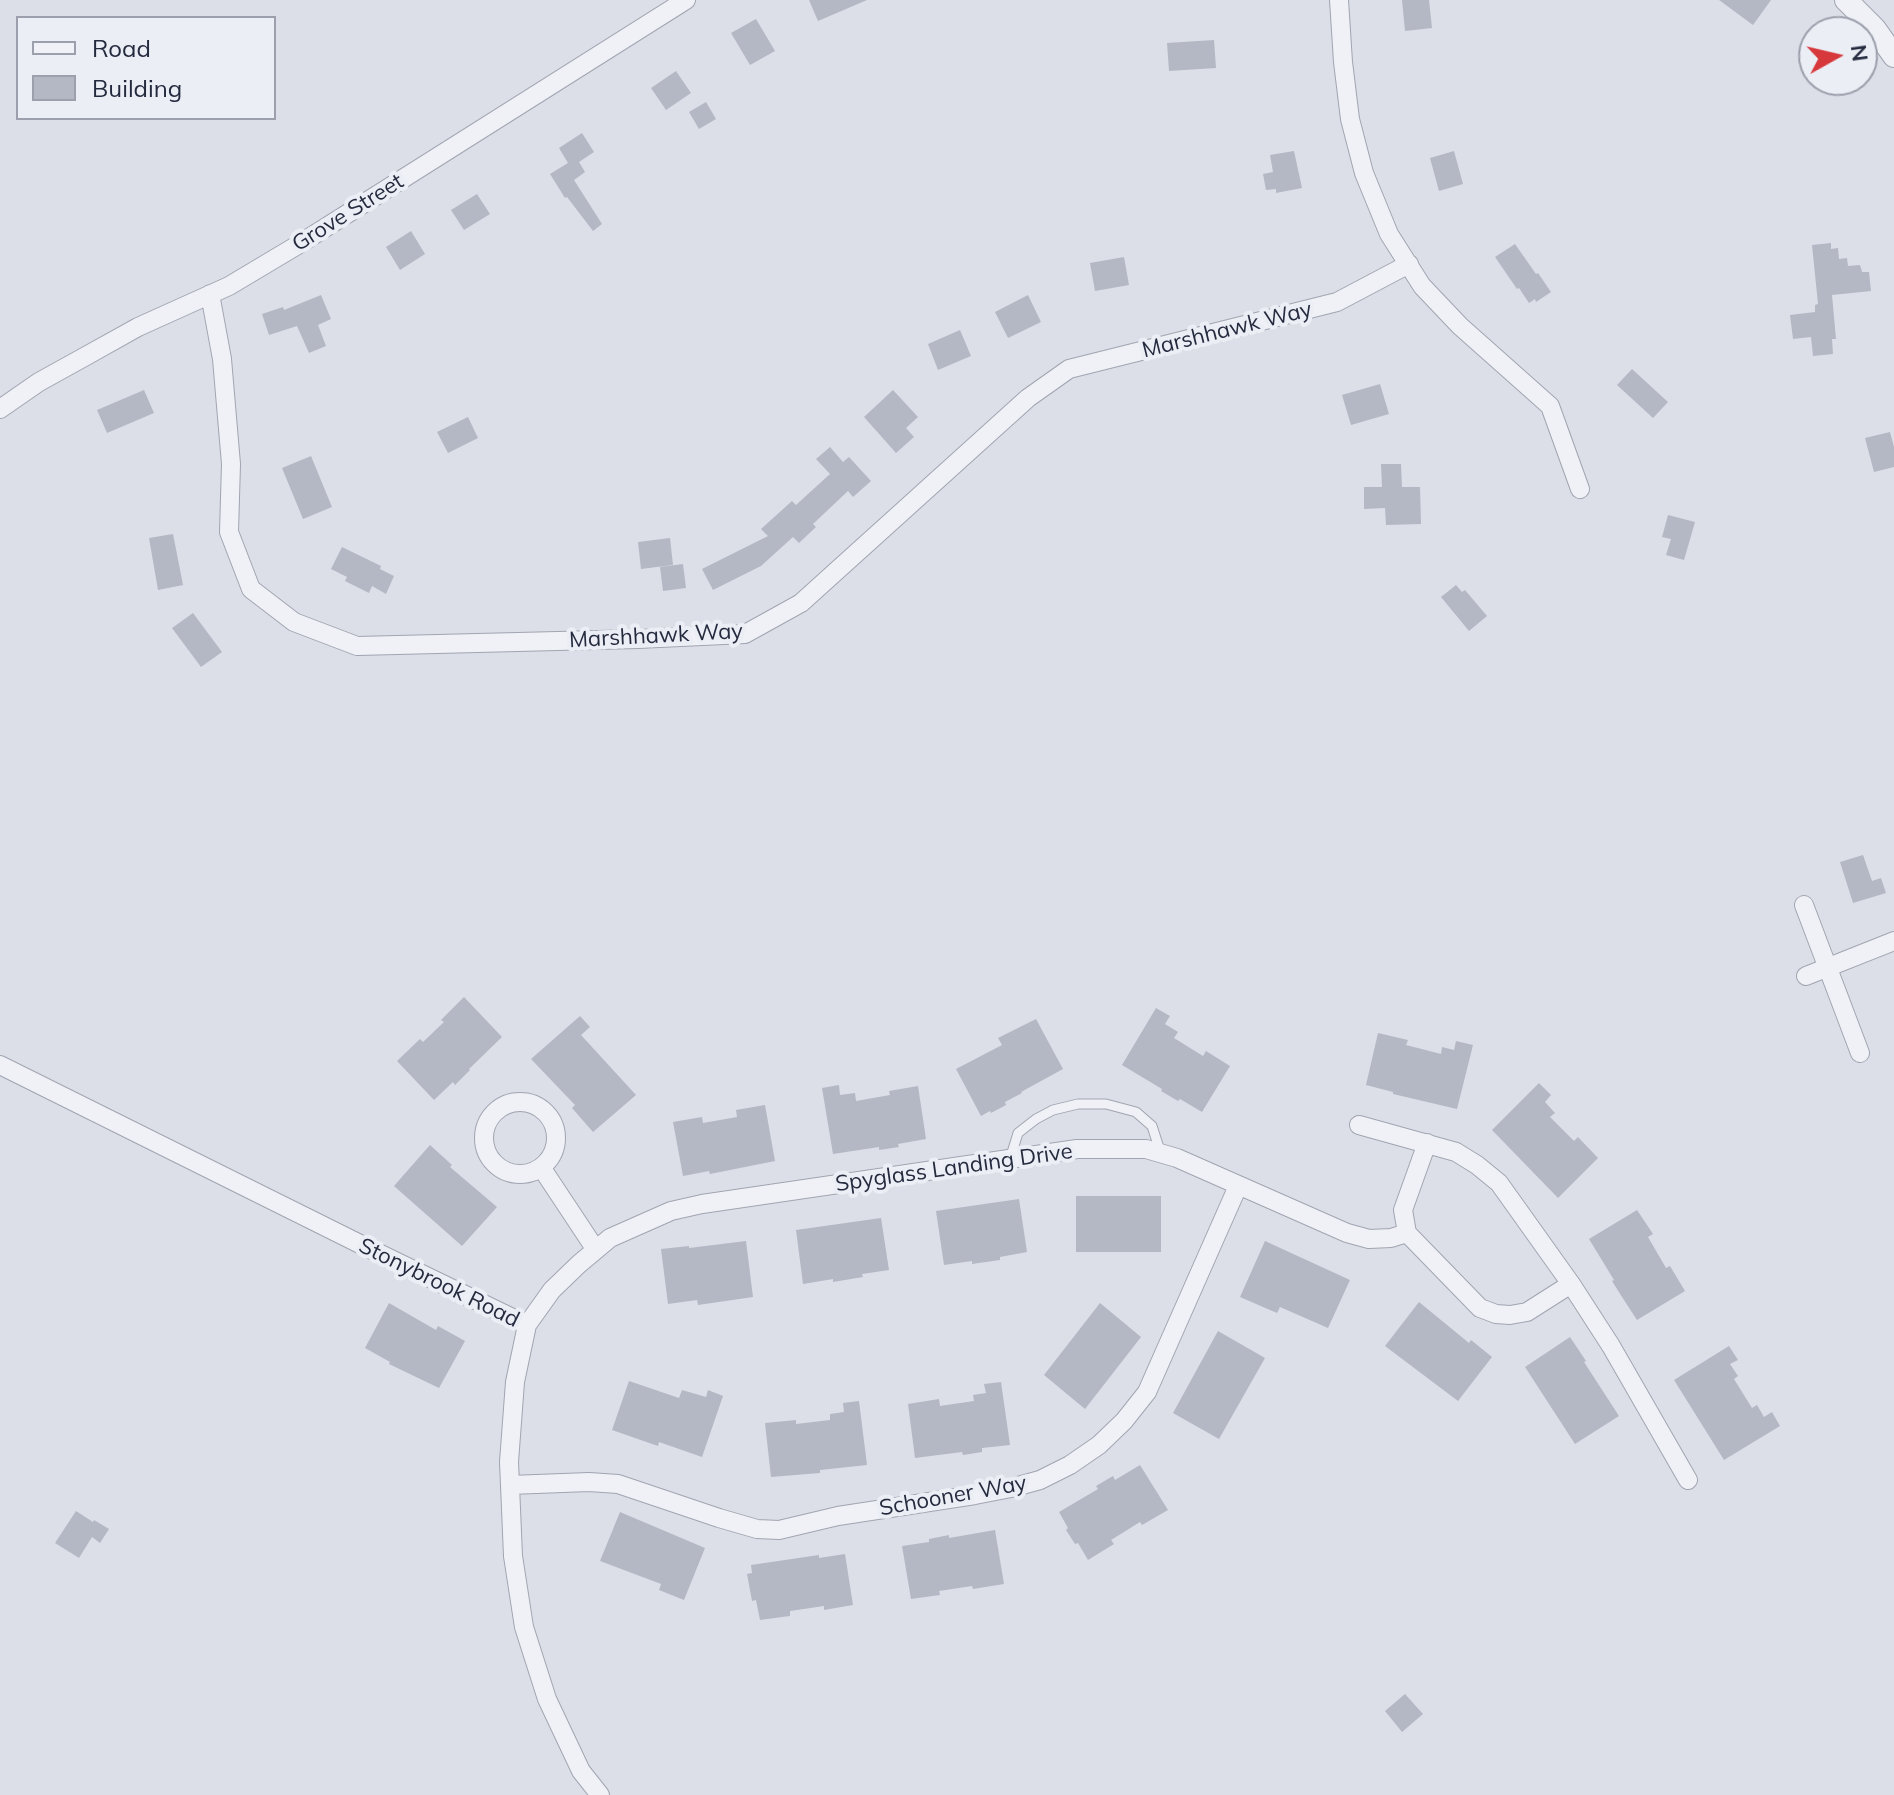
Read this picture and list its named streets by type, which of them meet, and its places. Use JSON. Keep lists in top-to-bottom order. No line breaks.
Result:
{"streets":{"street":["Grove Street","Marshhawk Way","Spyglass Landing Drive","Stonybrook Road","Schooner Way"]},"crossings":[["Grove Street","Marshhawk Way"],["Spyglass Landing Drive","Stonybrook Road"],["Spyglass Landing Drive","Schooner Way"],["Stonybrook Road","Schooner Way"]],"legend":["Road","Building"],"north":"right"}
